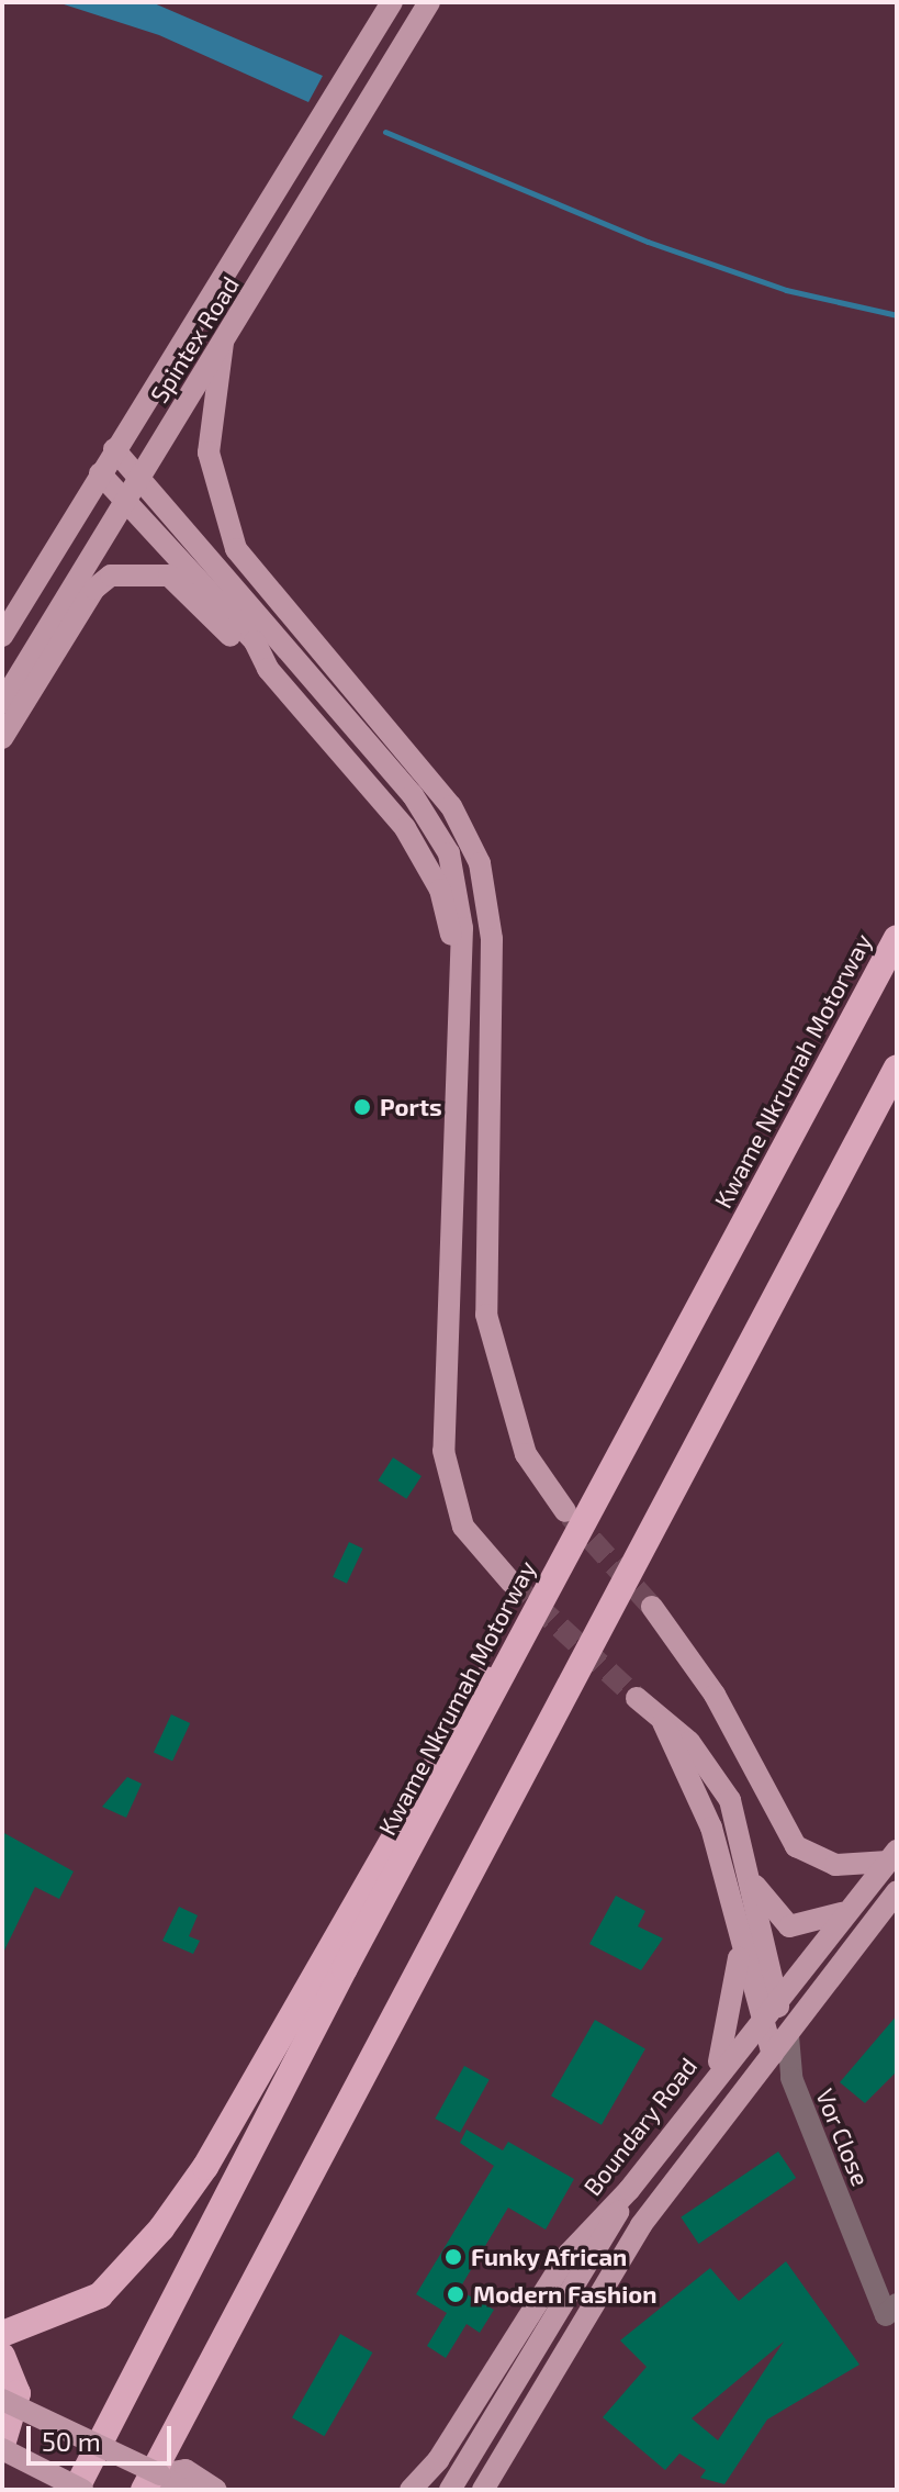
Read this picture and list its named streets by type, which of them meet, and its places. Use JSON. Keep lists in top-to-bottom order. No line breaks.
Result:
{"streets":{"highway":["Kwame Nkrumah Motorway"],"main road":["Spintex Road","Boundary Road"],"street":["Vor Close"]},"places":["Ports","Funky African","Modern Fashion"],"scale_bar":"50 m"}
